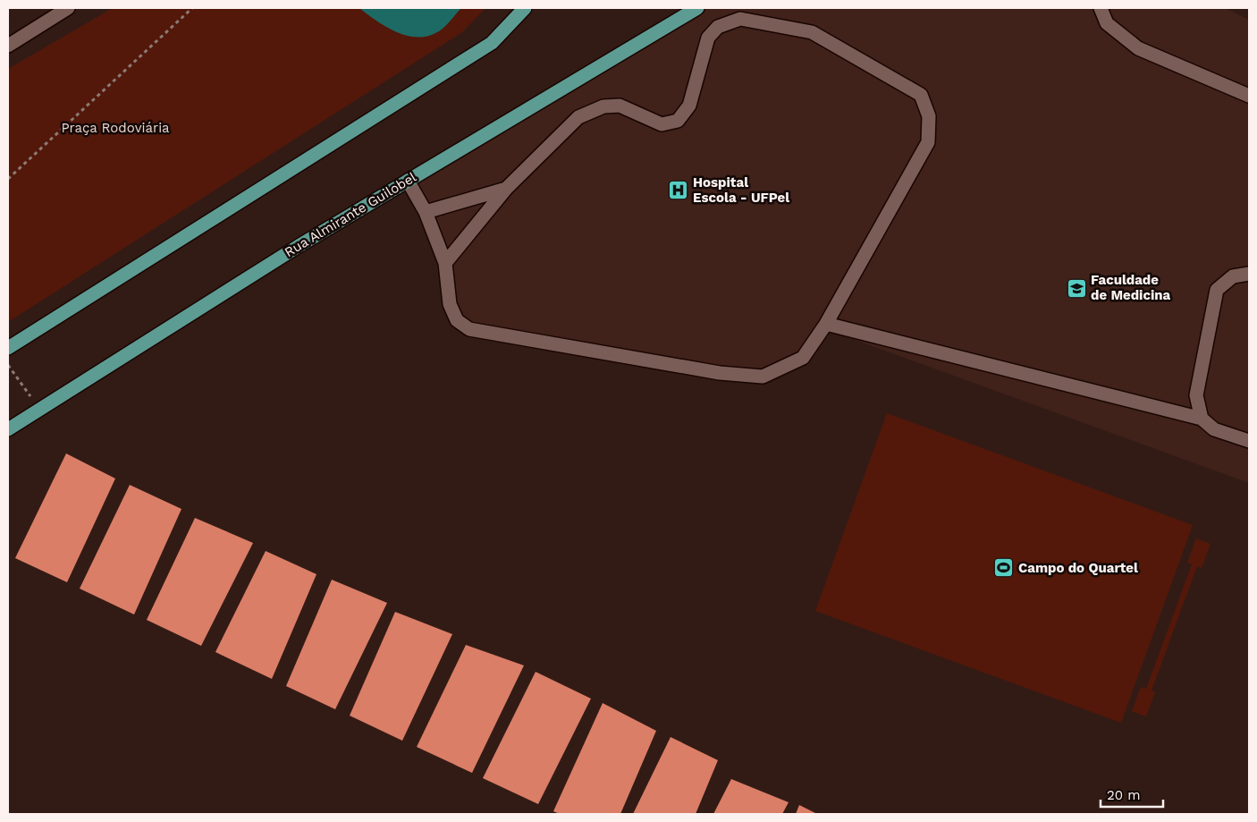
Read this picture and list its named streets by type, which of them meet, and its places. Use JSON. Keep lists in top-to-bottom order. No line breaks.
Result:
{"streets":{"main road":["Rua Almirante Guilobel"]},"parks":["Praça Rodoviária"],"places":{"hospital":["Hospital Escola - UFPel"],"school or university":["Faculdade de Medicina"],"sports":["Campo do Quartel"]},"scale_bar":"20 m"}
